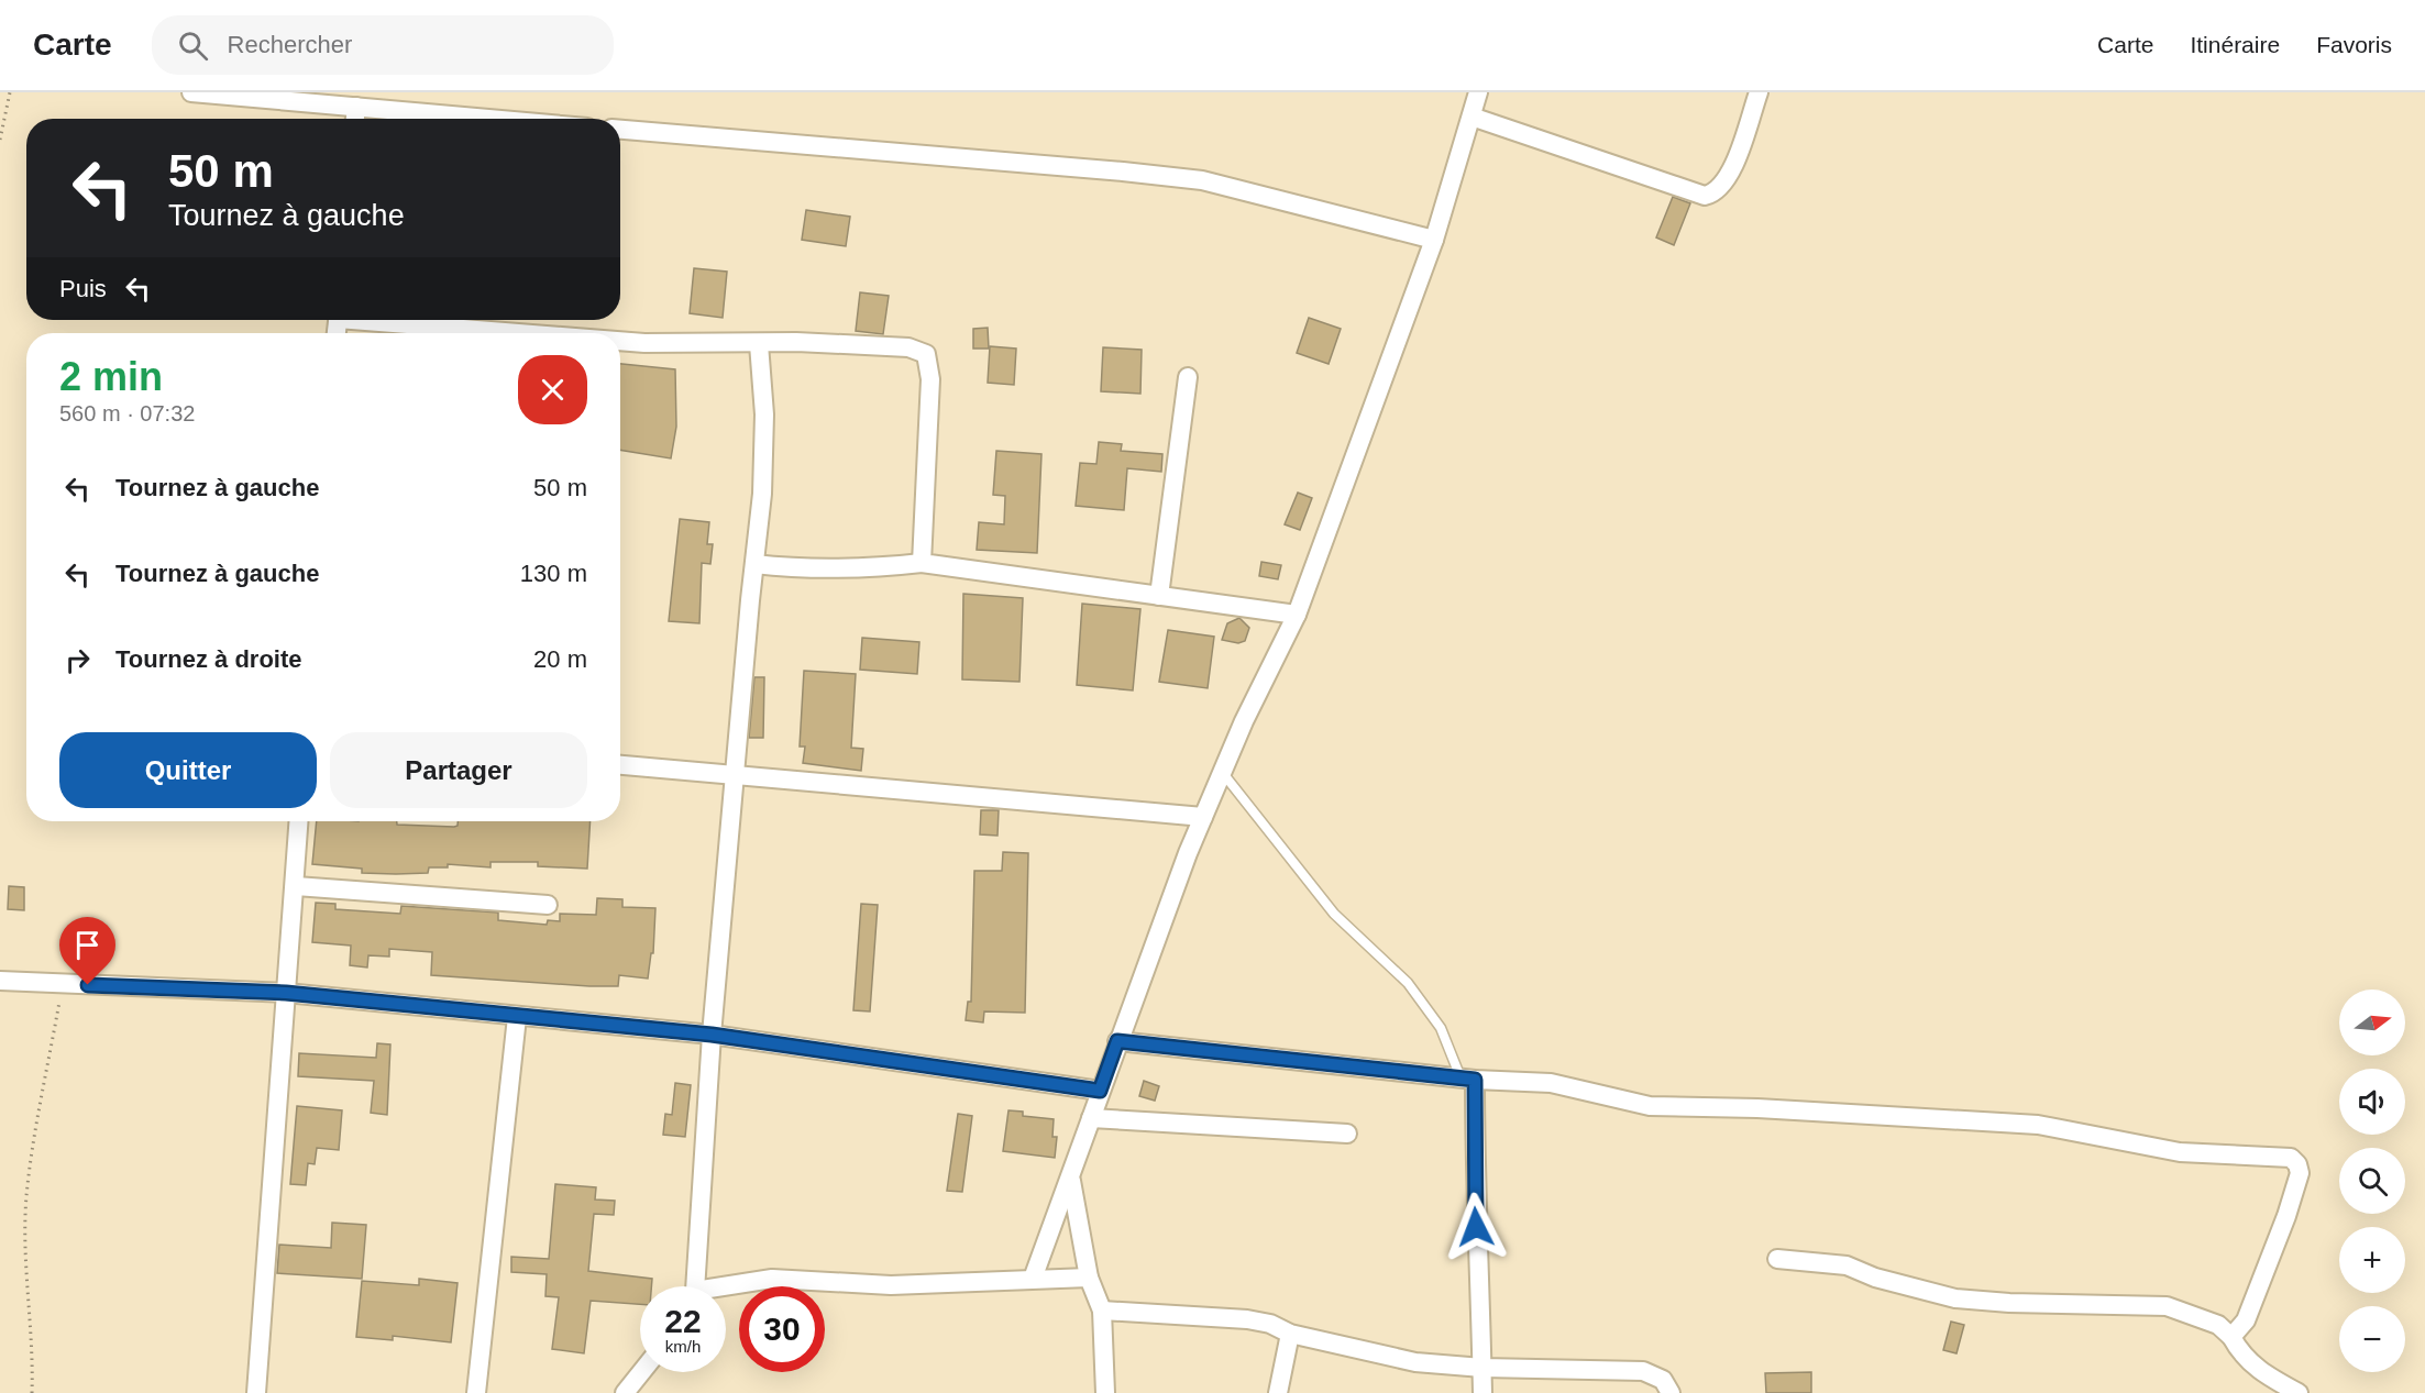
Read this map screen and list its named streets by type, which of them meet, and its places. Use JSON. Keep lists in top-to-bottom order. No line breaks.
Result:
{"north":"right","page":{"header":"Carte","search":"Rechercher","nav":["Carte","Itinéraire","Favoris"],"turn":["50 m","Tournez à gauche"],"then":"Puis","heading":["2 min","560 m · 07:32"],"list":[{"name":"Tournez à gauche","value":"50 m"},{"name":"Tournez à gauche","value":"130 m"},{"name":"Tournez à droite","value":"20 m"}],"buttons":["Quitter","Partager"],"map_buttons":["+","−"],"speed":"22 km/h","limit":"30"}}
